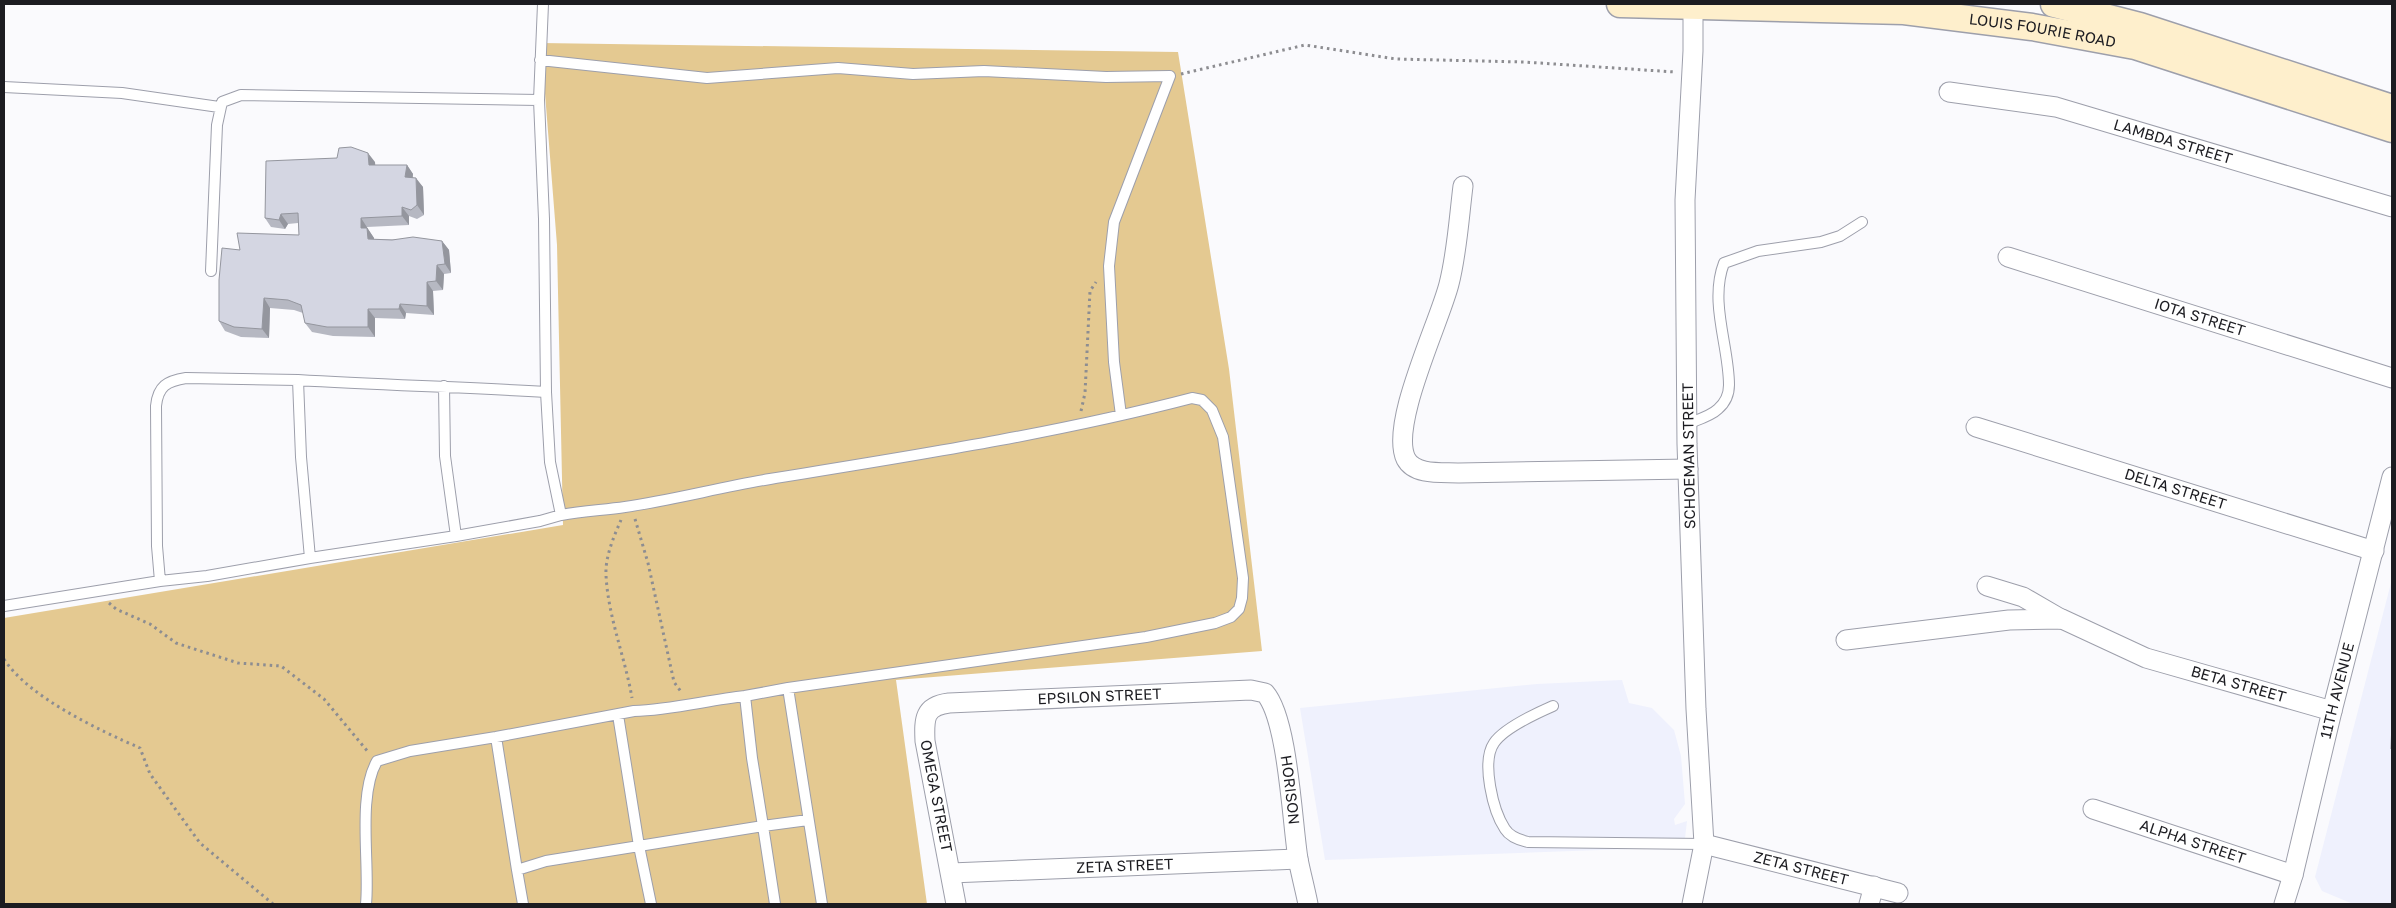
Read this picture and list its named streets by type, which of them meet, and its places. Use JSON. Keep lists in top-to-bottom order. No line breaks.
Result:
{"streets":{"main road":["LOUIS FOURIE ROAD"],"street":["LAMBDA STREET","IOTA STREET","SCHOEMAN STREET","DELTA STREET","BETA STREET","11TH AVENUE","EPSILON STREET","HORISON","OMEGA STREET","ALPHA STREET","ZETA STREET"]},"crossings":[["LOUIS FOURIE ROAD","SCHOEMAN STREET"],["SCHOEMAN STREET","ZETA STREET"],["DELTA STREET","11TH AVENUE"],["BETA STREET","11TH AVENUE"],["11TH AVENUE","ALPHA STREET"],["EPSILON STREET","HORISON"],["EPSILON STREET","OMEGA STREET"],["HORISON","ZETA STREET"],["OMEGA STREET","ZETA STREET"]]}
